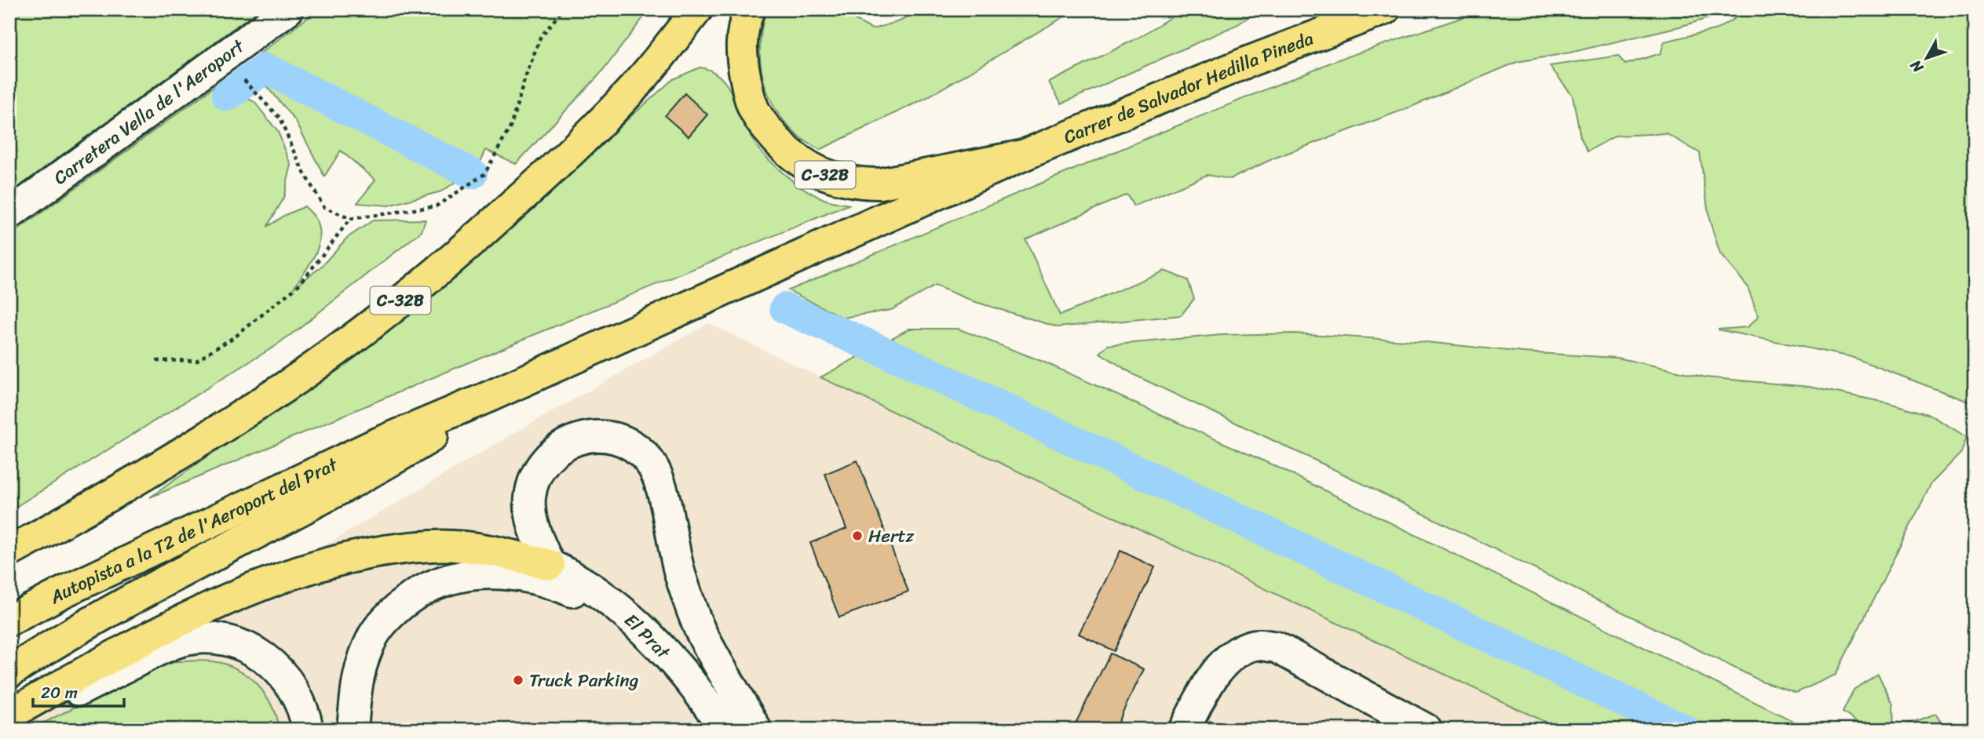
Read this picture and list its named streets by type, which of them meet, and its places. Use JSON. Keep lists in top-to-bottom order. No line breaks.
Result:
{"streets":{"main road":["Carrer de Salvador Hedilla Pineda","C-32B","Autopista a la T2 de l'Aeroport del Prat"],"street":["Carretera Vella de l'Aeroport","El Prat"]},"crossings":[["Carrer de Salvador Hedilla Pineda","C-32B"],["C-32B","Autopista a la T2 de l'Aeroport del Prat"]],"places":["Hertz","Truck Parking"],"scale_bar":"20 m","north":"bottom left"}
